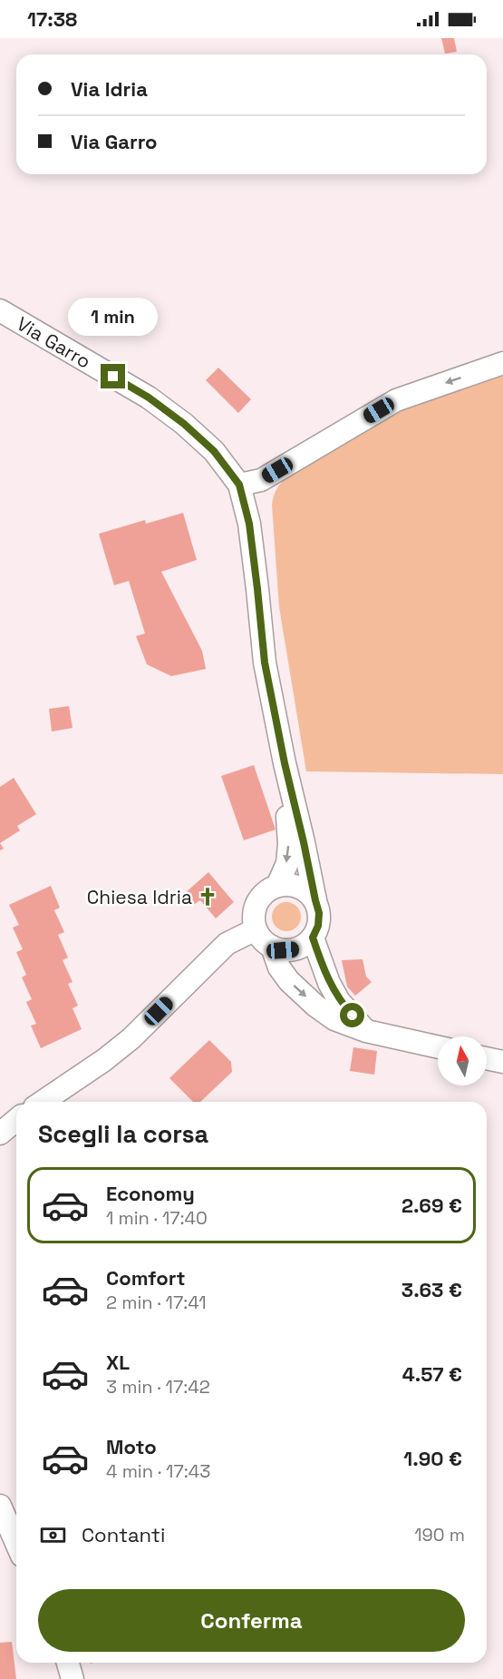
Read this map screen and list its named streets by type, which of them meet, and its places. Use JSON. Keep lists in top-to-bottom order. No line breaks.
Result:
{"streets":{"street":["Via Garro"]},"places":{"church":["Chiesa Idria"]},"north":"top","page":{"status":"17:38","banner":["Via Idria","Via Garro"],"bubble":"1 min","heading":"Scegli la corsa","list":[{"name":"Economy","note":"1 min · 17:40","value":"2.69 €"},{"name":"Comfort","note":"2 min · 17:41","value":"3.63 €"},{"name":"XL","note":"3 min · 17:42","value":"4.57 €"},{"name":"Moto","note":"4 min · 17:43","value":"1.90 €"}],"pay":["Contanti","190 m"],"buttons":"Conferma"}}
